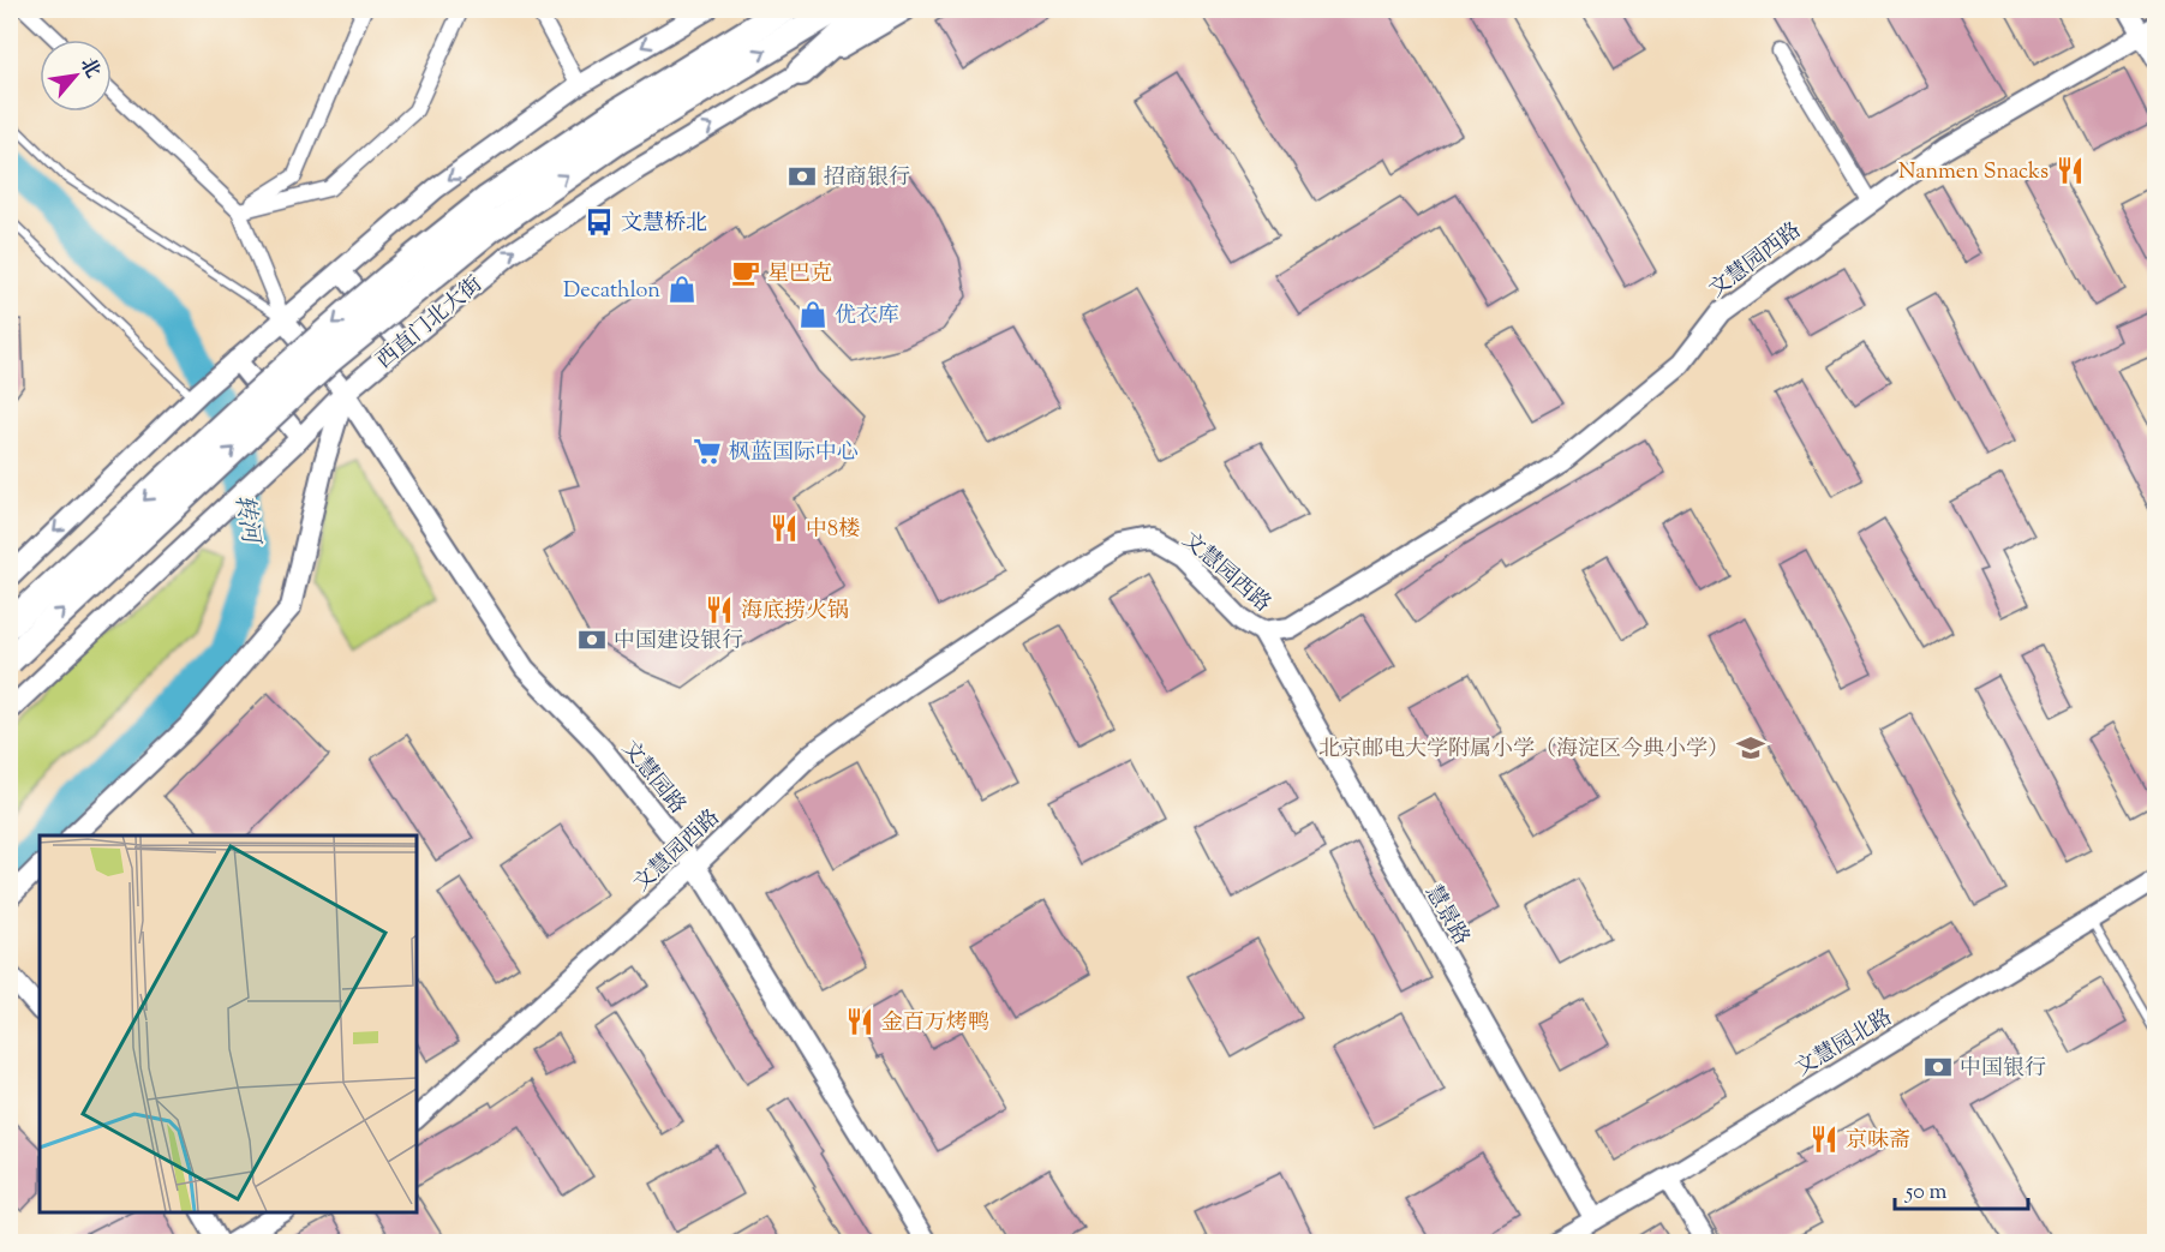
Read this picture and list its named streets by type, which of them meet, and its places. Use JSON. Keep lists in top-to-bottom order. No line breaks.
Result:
{"streets":{"highway":["西直门北大街"],"street":["文慧园西路","文慧园路","慧景路","文慧园北路"]},"crossings":[["文慧园西路","文慧园路"],["文慧园西路","慧景路"],["西直门北大街","文慧园路"],["慧景路","文慧园北路"]],"water":["转河"],"places":{"restaurant":["Nanmen Snacks","中8楼","海底捞火锅","金百万烤鸭","京味斋"],"bank":["招商银行","中国建设银行","中国银行"],"bus stop":["文慧桥北"],"cafe":["星巴克"],"shop":["Decathlon","优衣库"],"supermarket":["枫蓝国际中心"],"school or university":["北京邮电大学附属小学（海淀区今典小学）"]},"scale_bar":"50 m","north":"top right"}
